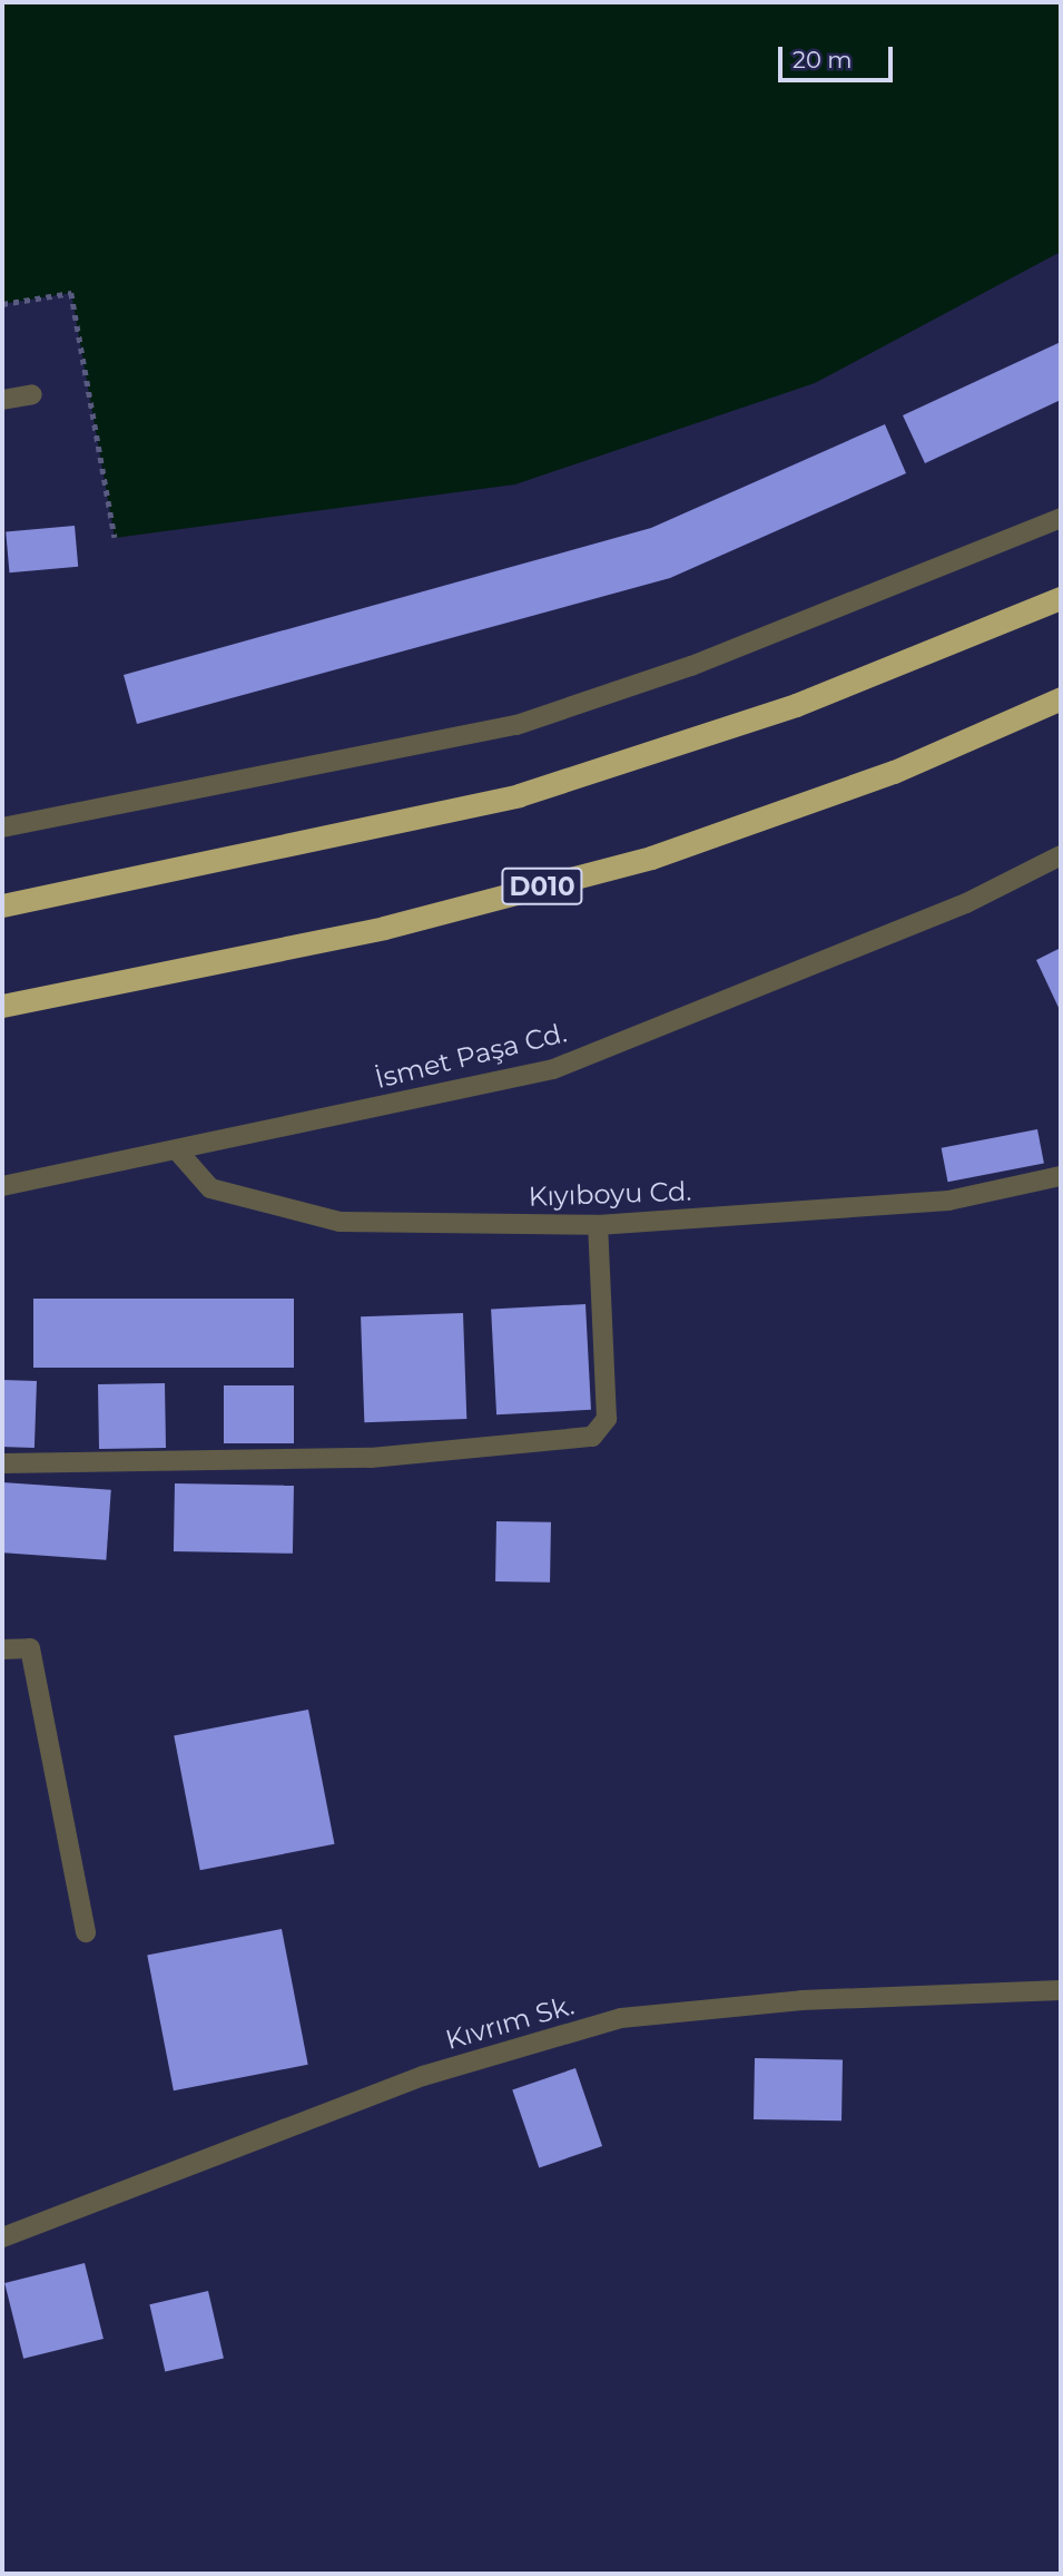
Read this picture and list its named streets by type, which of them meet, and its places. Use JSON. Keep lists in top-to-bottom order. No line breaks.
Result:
{"streets":{"highway":["D010"],"street":["İsmet Paşa Cd.","Kıyıboyu Cd.","Kıvrım Sk."]},"crossings":[["İsmet Paşa Cd.","Kıyıboyu Cd."]],"scale_bar":"20 m"}
